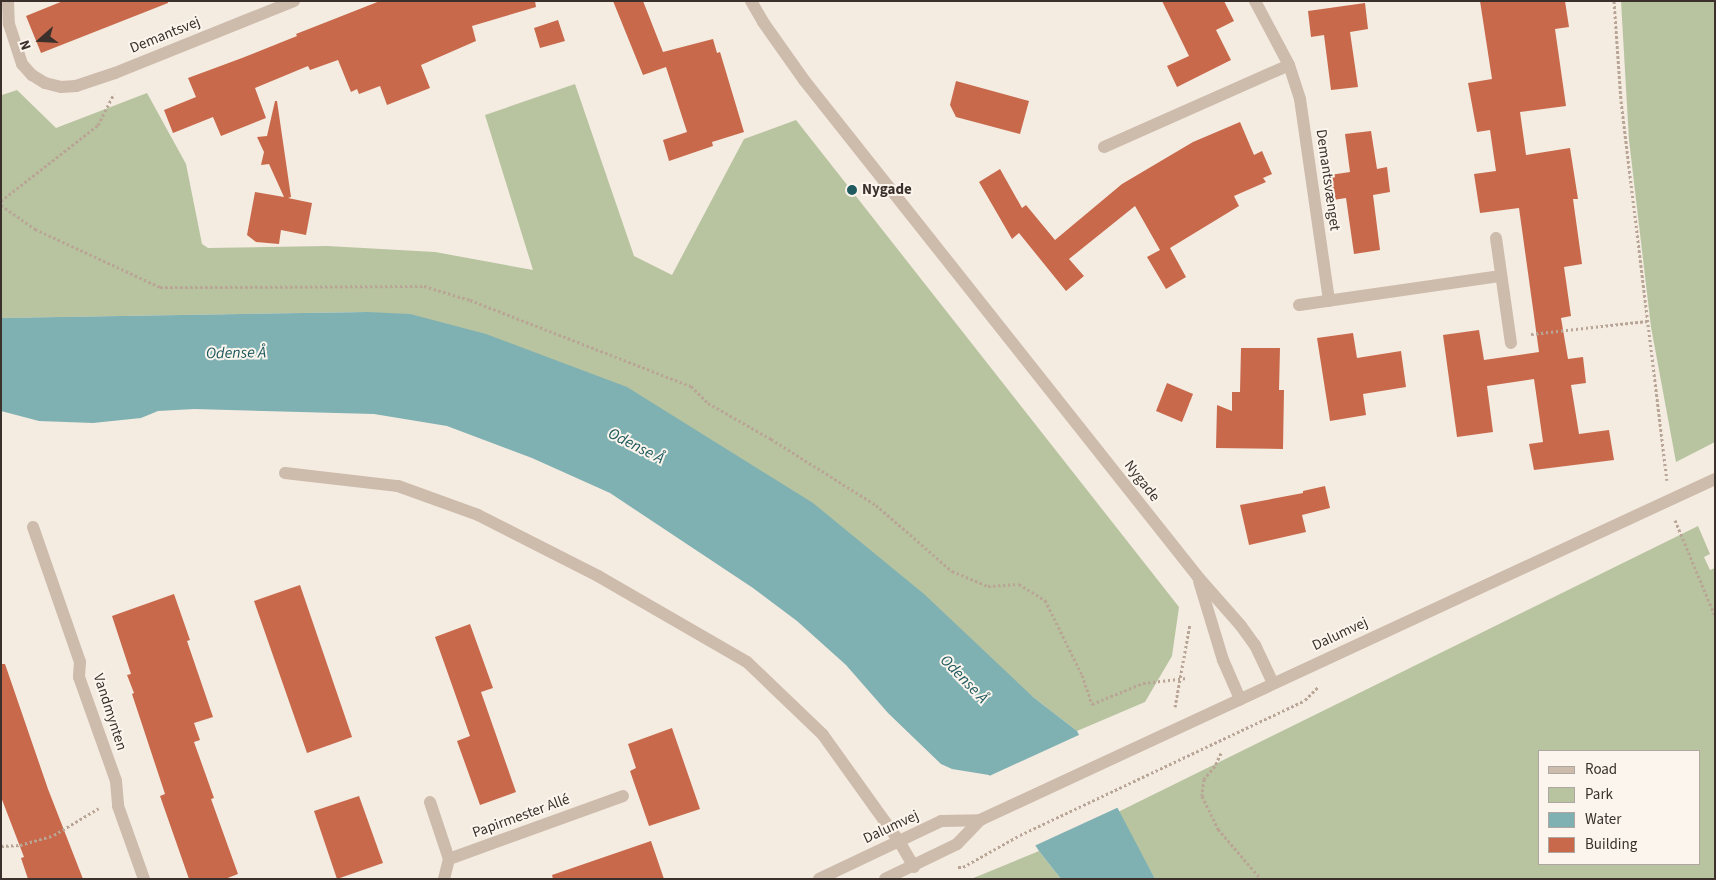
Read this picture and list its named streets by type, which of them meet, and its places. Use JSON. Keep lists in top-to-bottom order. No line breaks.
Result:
{"streets":{"street":["Demantsvej","Demantsvænget","Nygade","Dalumvej","Vandmynten","Papirmester Allé"]},"crossings":[["Nygade","Dalumvej"]],"water":["Odense Å"],"places":["Nygade"],"legend":["Road","Park","Water","Building"],"north":"left"}
